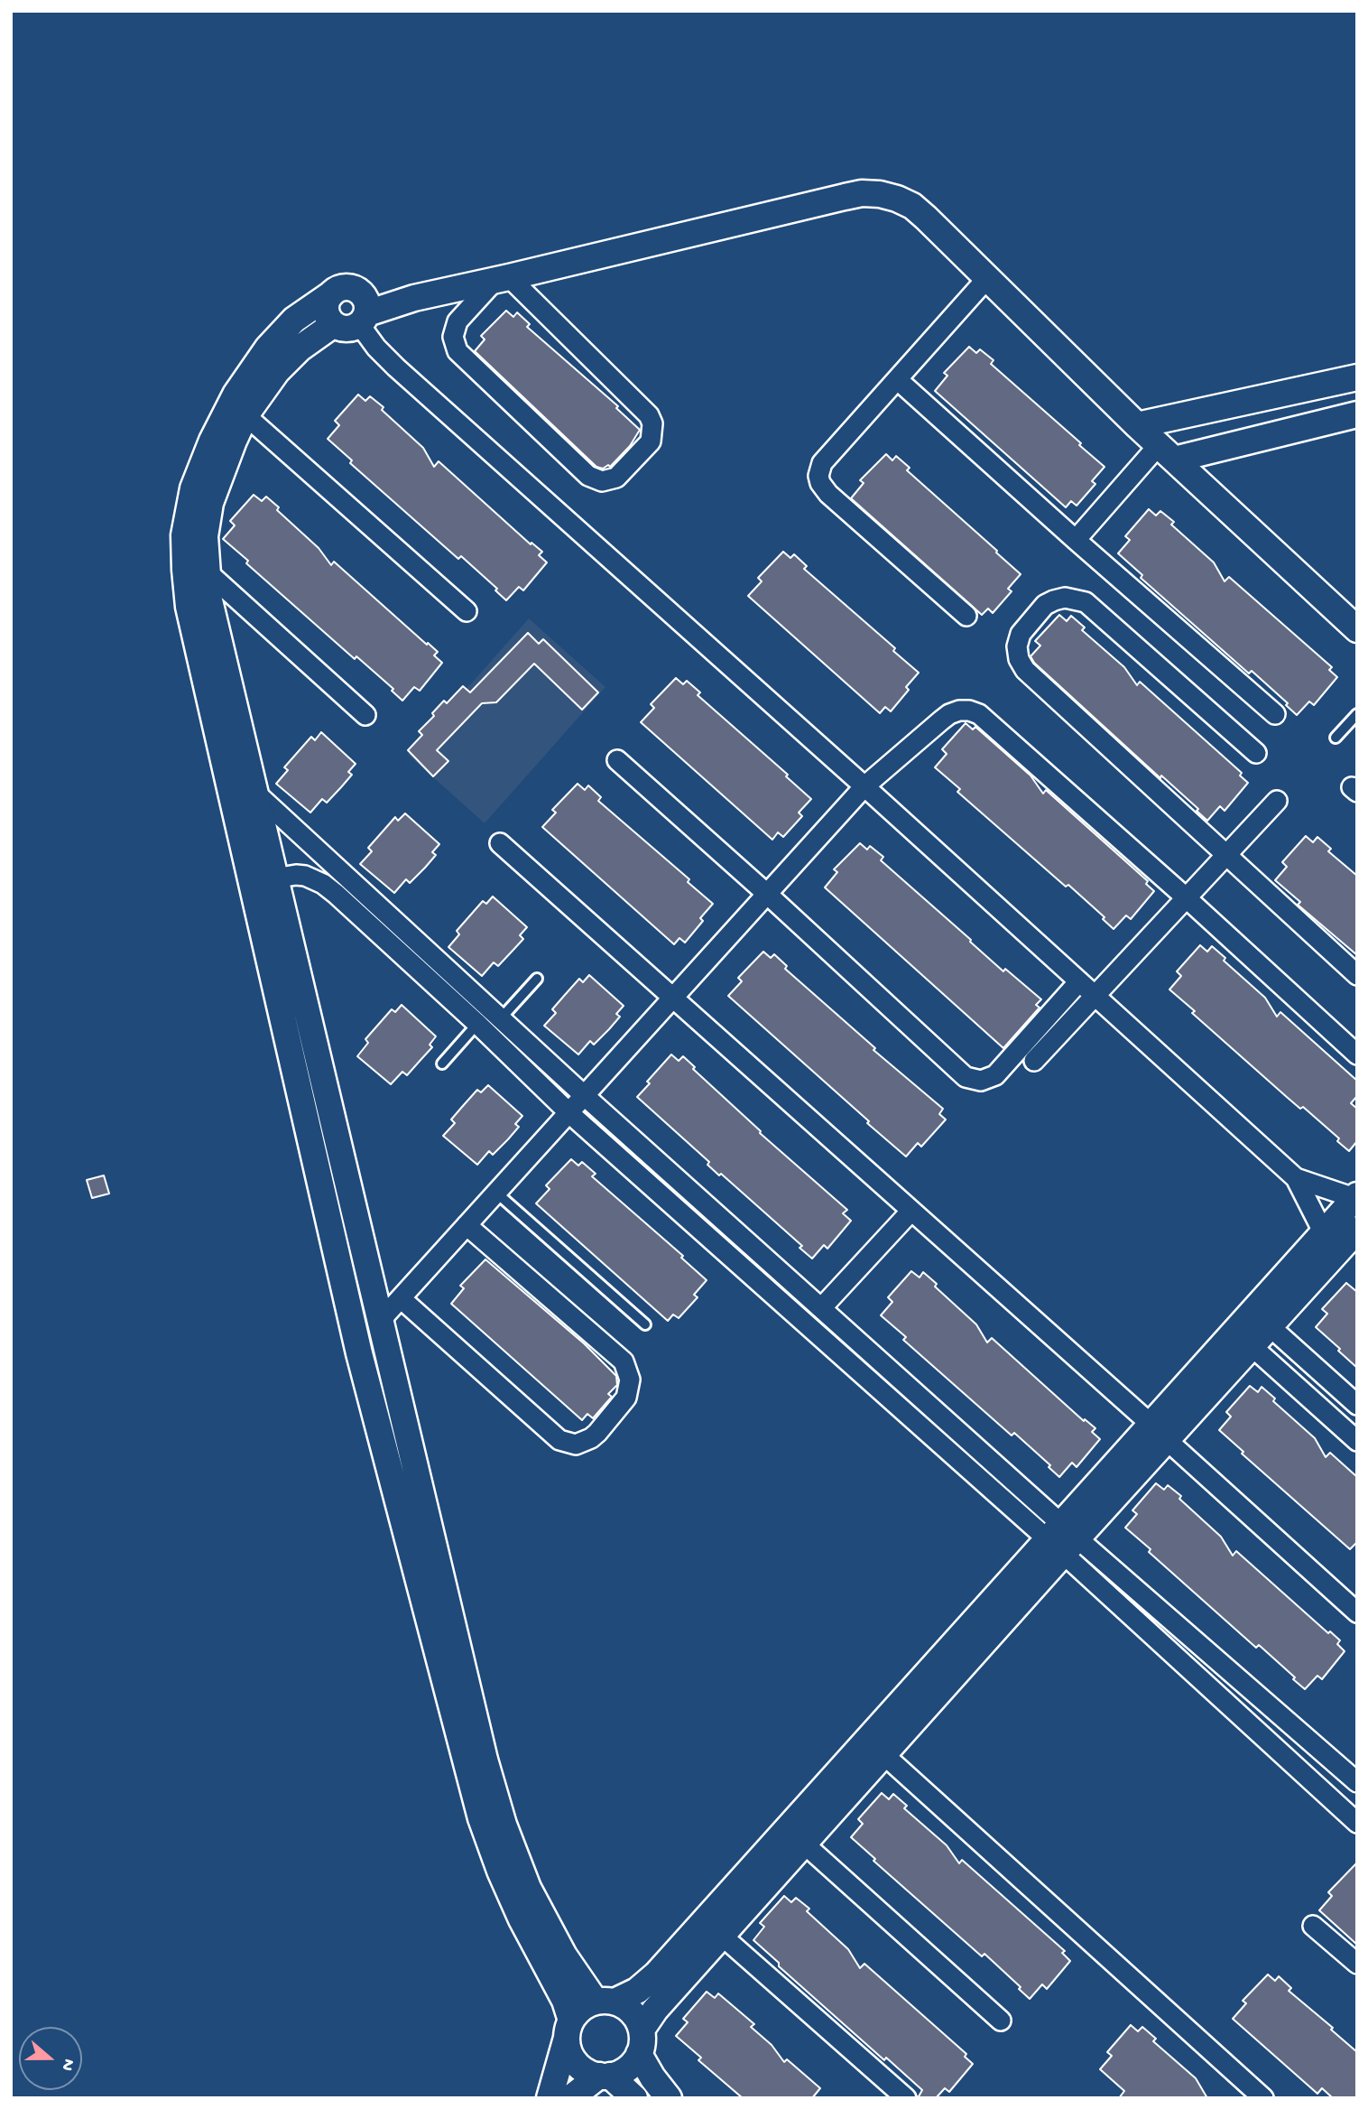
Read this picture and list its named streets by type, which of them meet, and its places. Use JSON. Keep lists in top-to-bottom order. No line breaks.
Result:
{"north":"right"}
